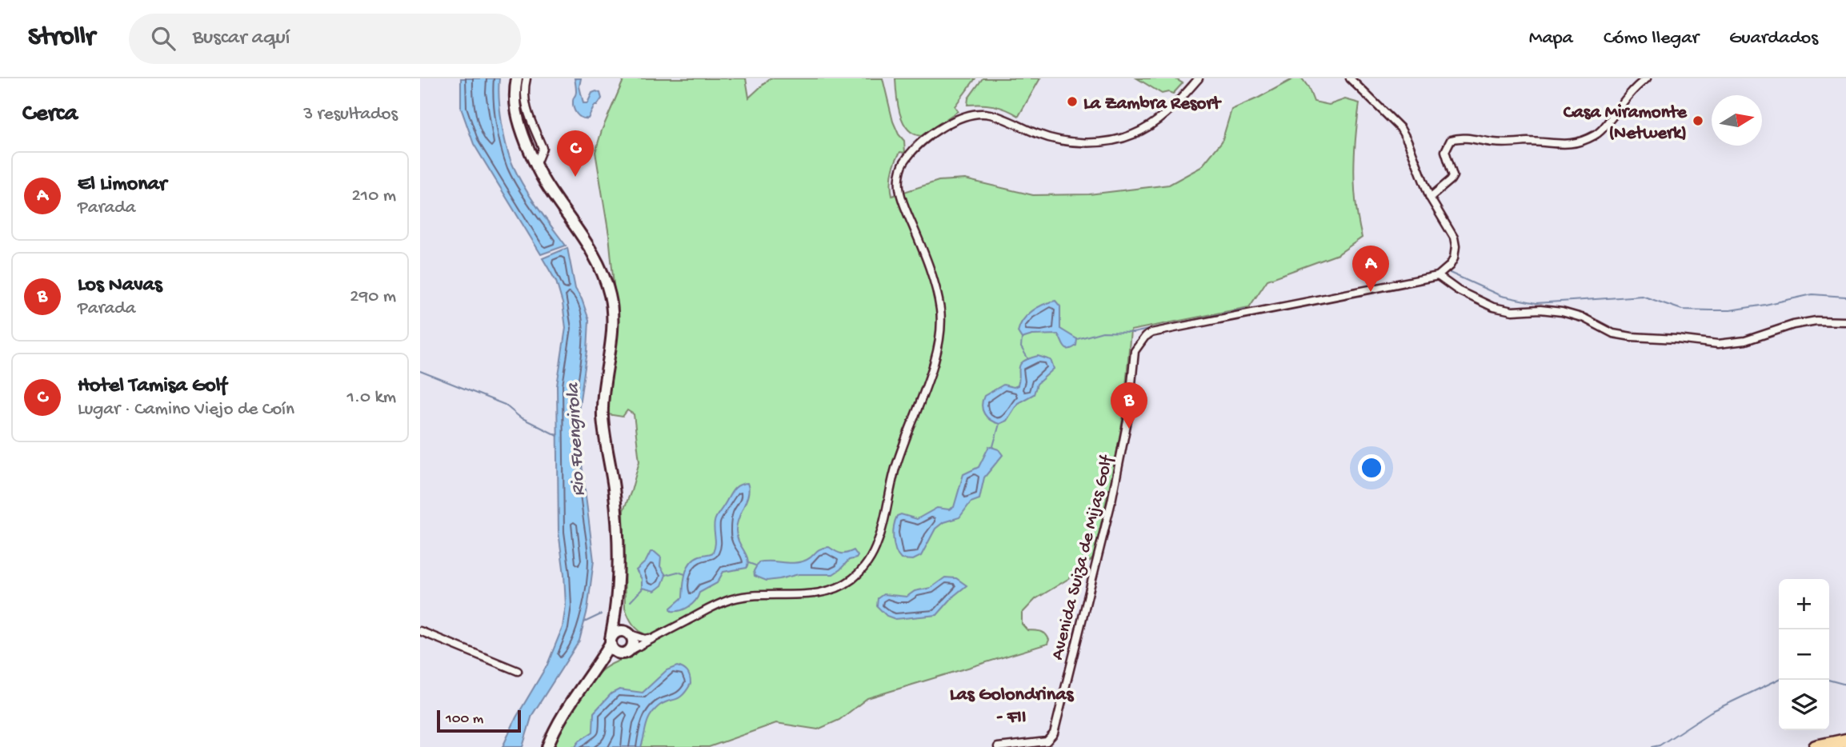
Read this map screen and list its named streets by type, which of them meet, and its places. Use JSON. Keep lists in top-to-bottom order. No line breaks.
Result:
{"streets":{"street":["Avenida Suiza de Mijas Golf"]},"districts":["Las Golondrinas - FII"],"water":["Rio Fuengirola"],"places":["La Zambra Resort","Casa Miramonte (Netwerk)"],"scale_bar":"100 m","north":"right","page":{"header":"Strollr","search":"Buscar aquí","nav":["Mapa","Cómo llegar","Guardados"],"heading":["Cerca","3 resultados"],"pins":["C","A","B"],"list":[{"mark":"A","name":"El Limonar","note":"Parada","value":"210 m"},{"mark":"B","name":"Los Navas","note":"Parada","value":"290 m"},{"mark":"C","name":"Hotel Tamisa Golf","note":"Lugar · Camino Viejo de Coín","value":"1.0 km"}],"map_buttons":["+","−"],"scale":"100 m"}}
